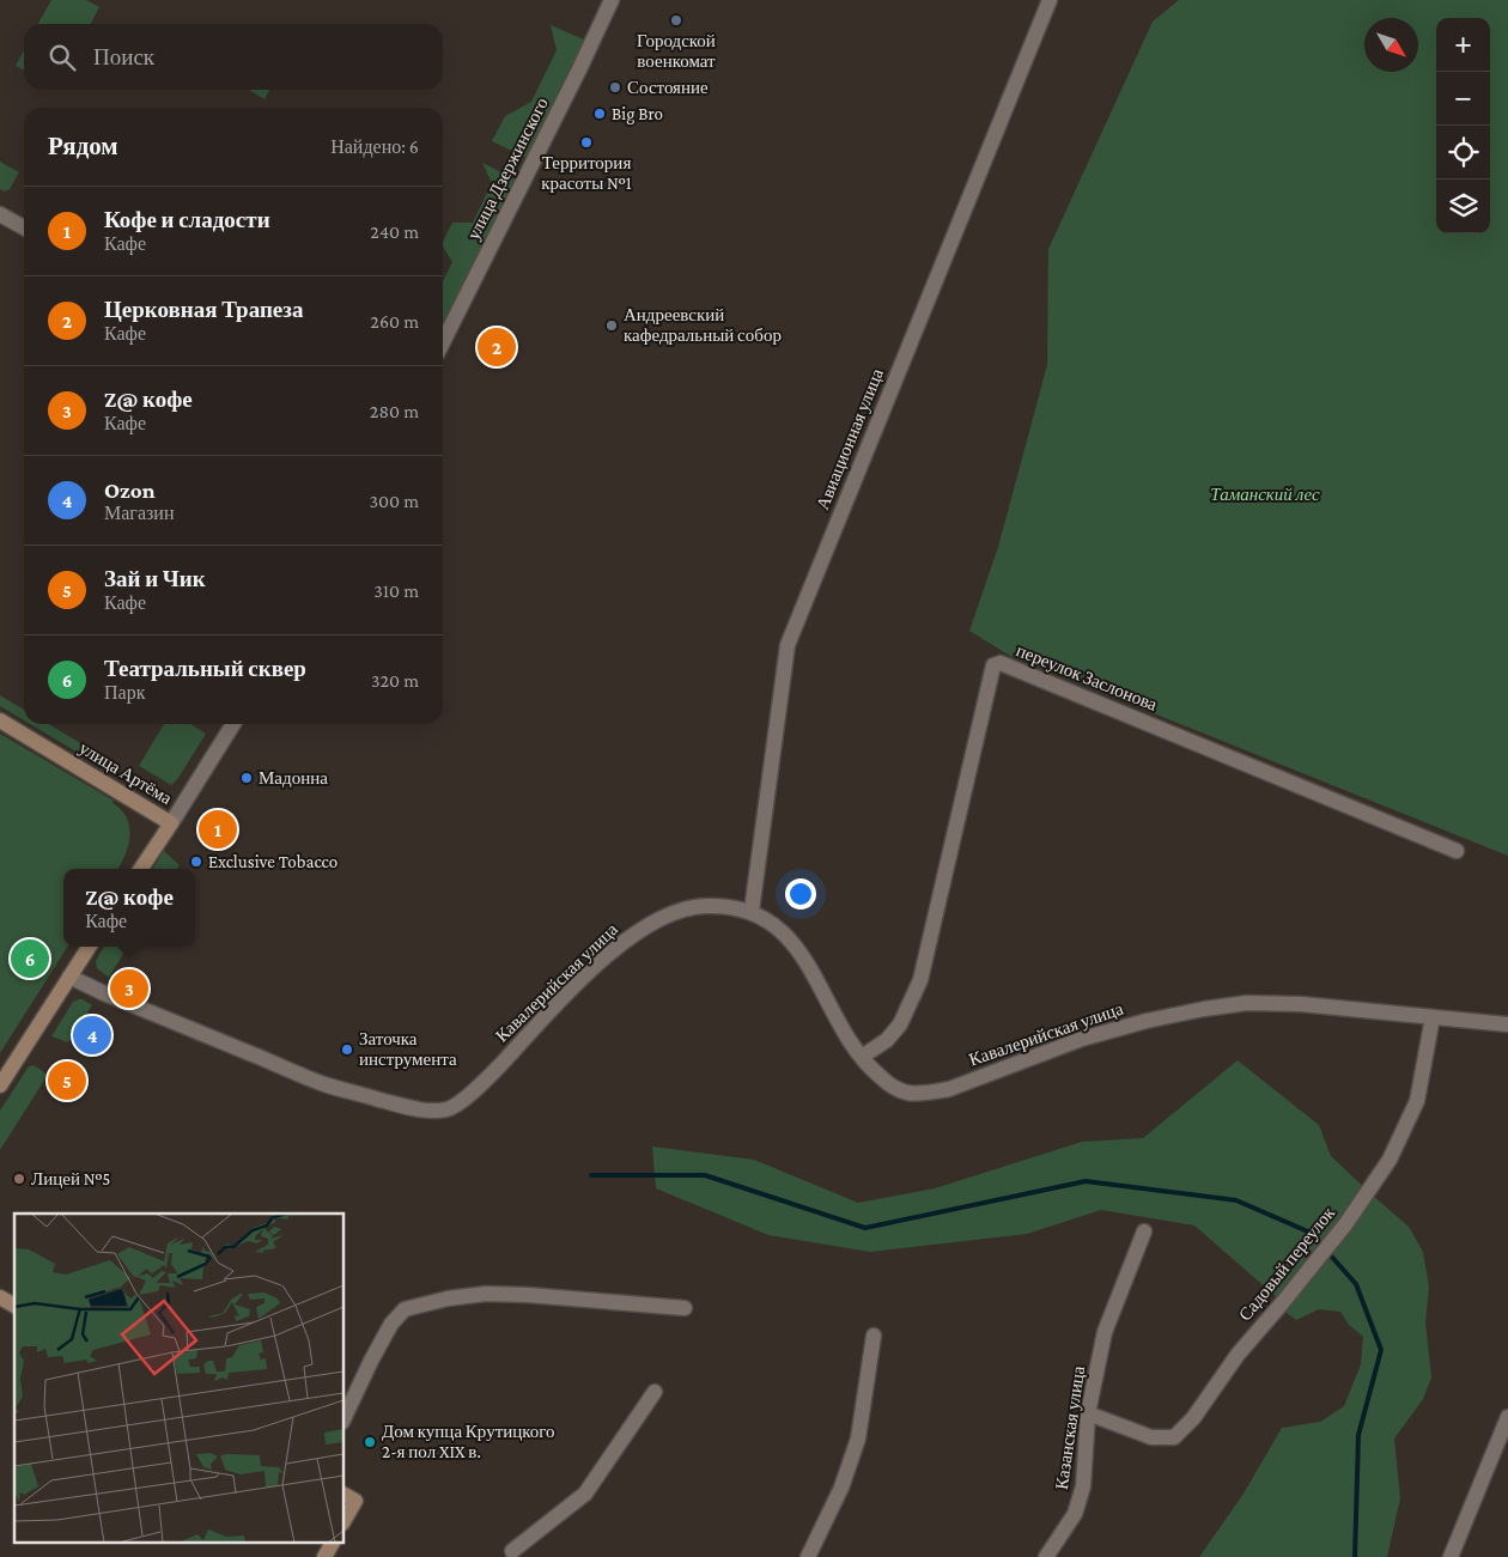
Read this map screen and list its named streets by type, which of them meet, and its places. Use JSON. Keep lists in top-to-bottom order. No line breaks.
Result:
{"streets":{"main road":["улица Артёма"],"street":["улица Дзержинского","Авиационная улица","переулок Заслонова","Кавалерийская улица","Садовый переулок","Казанская улица"]},"crossings":[["Авиационная улица","Кавалерийская улица"],["переулок Заслонова","Кавалерийская улица"],["Кавалерийская улица","Садовый переулок"],["Садовый переулок","Казанская улица"]],"parks":["Таманский лес"],"places":["Городской военкомат","Состояние","Big Bro","Территория красоты №1","Андреевский кафедральный собор","Мадонна","Exclusive Tobacco","Заточка инструмента","Лицей №5","Дом купца Крутицкого 2-я пол XIX в."],"north":"bottom right","page":{"map_buttons":["+","−"],"search":"Поиск","heading":["Рядом","Найдено: 6"],"list":[{"mark":"1","name":"Кофе и сладости","note":"Кафе","value":"240 m"},{"mark":"2","name":"Церковная Трапеза","note":"Кафе","value":"260 m"},{"mark":"3","name":"Z@ кофе","note":"Кафе","value":"280 m"},{"mark":"4","name":"Ozon","note":"Магазин","value":"300 m"},{"mark":"5","name":"Зай и Чик","note":"Кафе","value":"310 m"},{"mark":"6","name":"Театральный сквер","note":"Парк","value":"320 m"}],"pins":["2","1","6","3","4","5"],"popup":["Z@ кофе","Кафе"]}}
